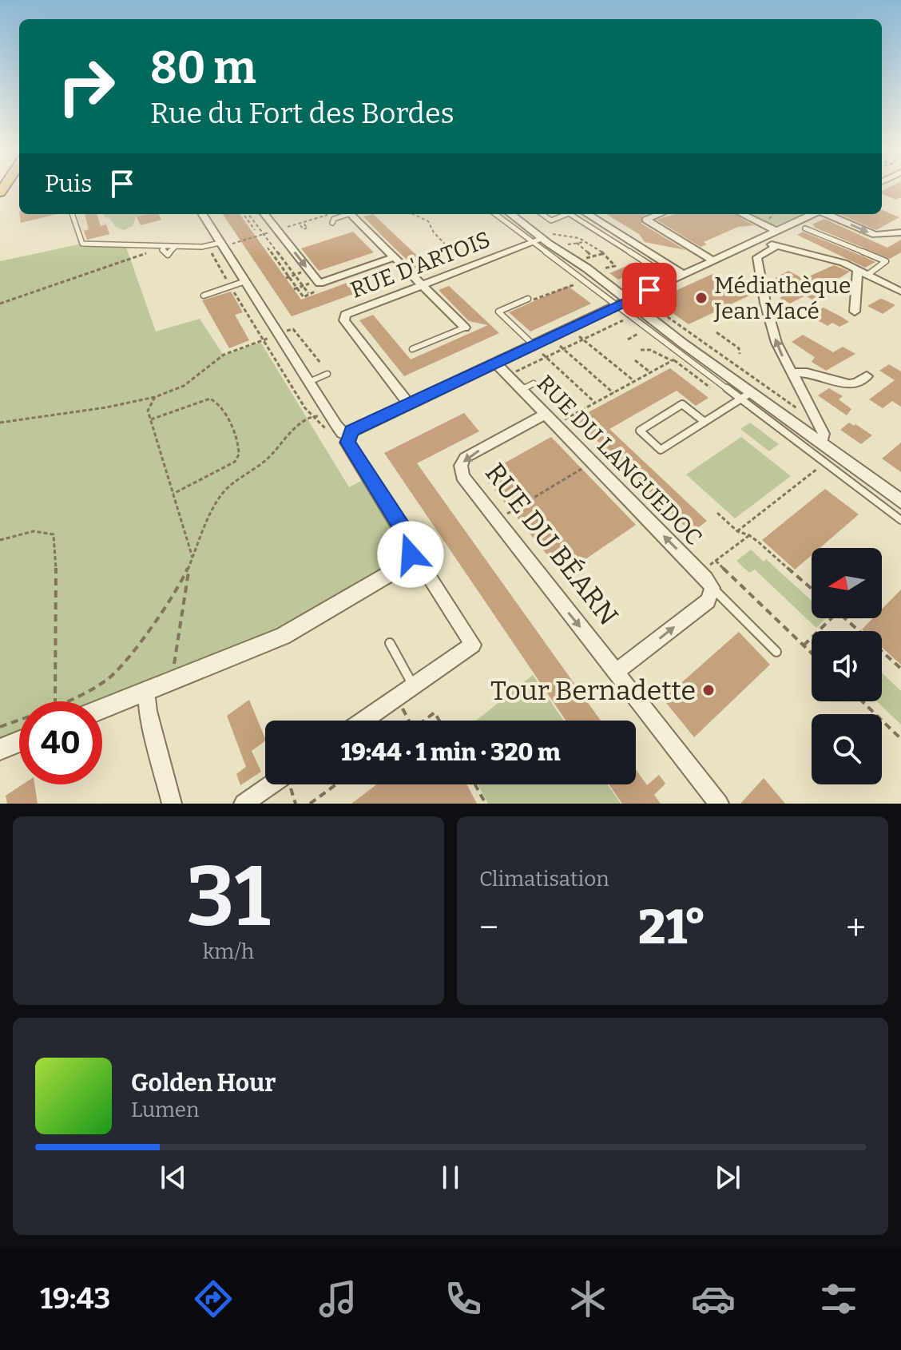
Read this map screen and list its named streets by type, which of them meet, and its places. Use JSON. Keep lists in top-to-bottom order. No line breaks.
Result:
{"streets":{"street":["RUE D'ARTOIS","RUE DU LANGUEDOC","RUE DU BÉARN"]},"crossings":[["RUE DU LANGUEDOC","RUE DU BÉARN"]],"one_way":["RUE DU LANGUEDOC"],"places":["Médiathèque Jean Macé","Tour Bernadette"],"north":"left","page":{"turn":["80 m","Rue du Fort des Bordes"],"then":"Puis","limit":"40","trip":"19:44 · 1 min · 320 m","tile":[["31","km/h"],"Climatisation"],"heat":["−","21°","+"],"song":["Golden Hour","Lumen"],"tabs":"19:43"}}
